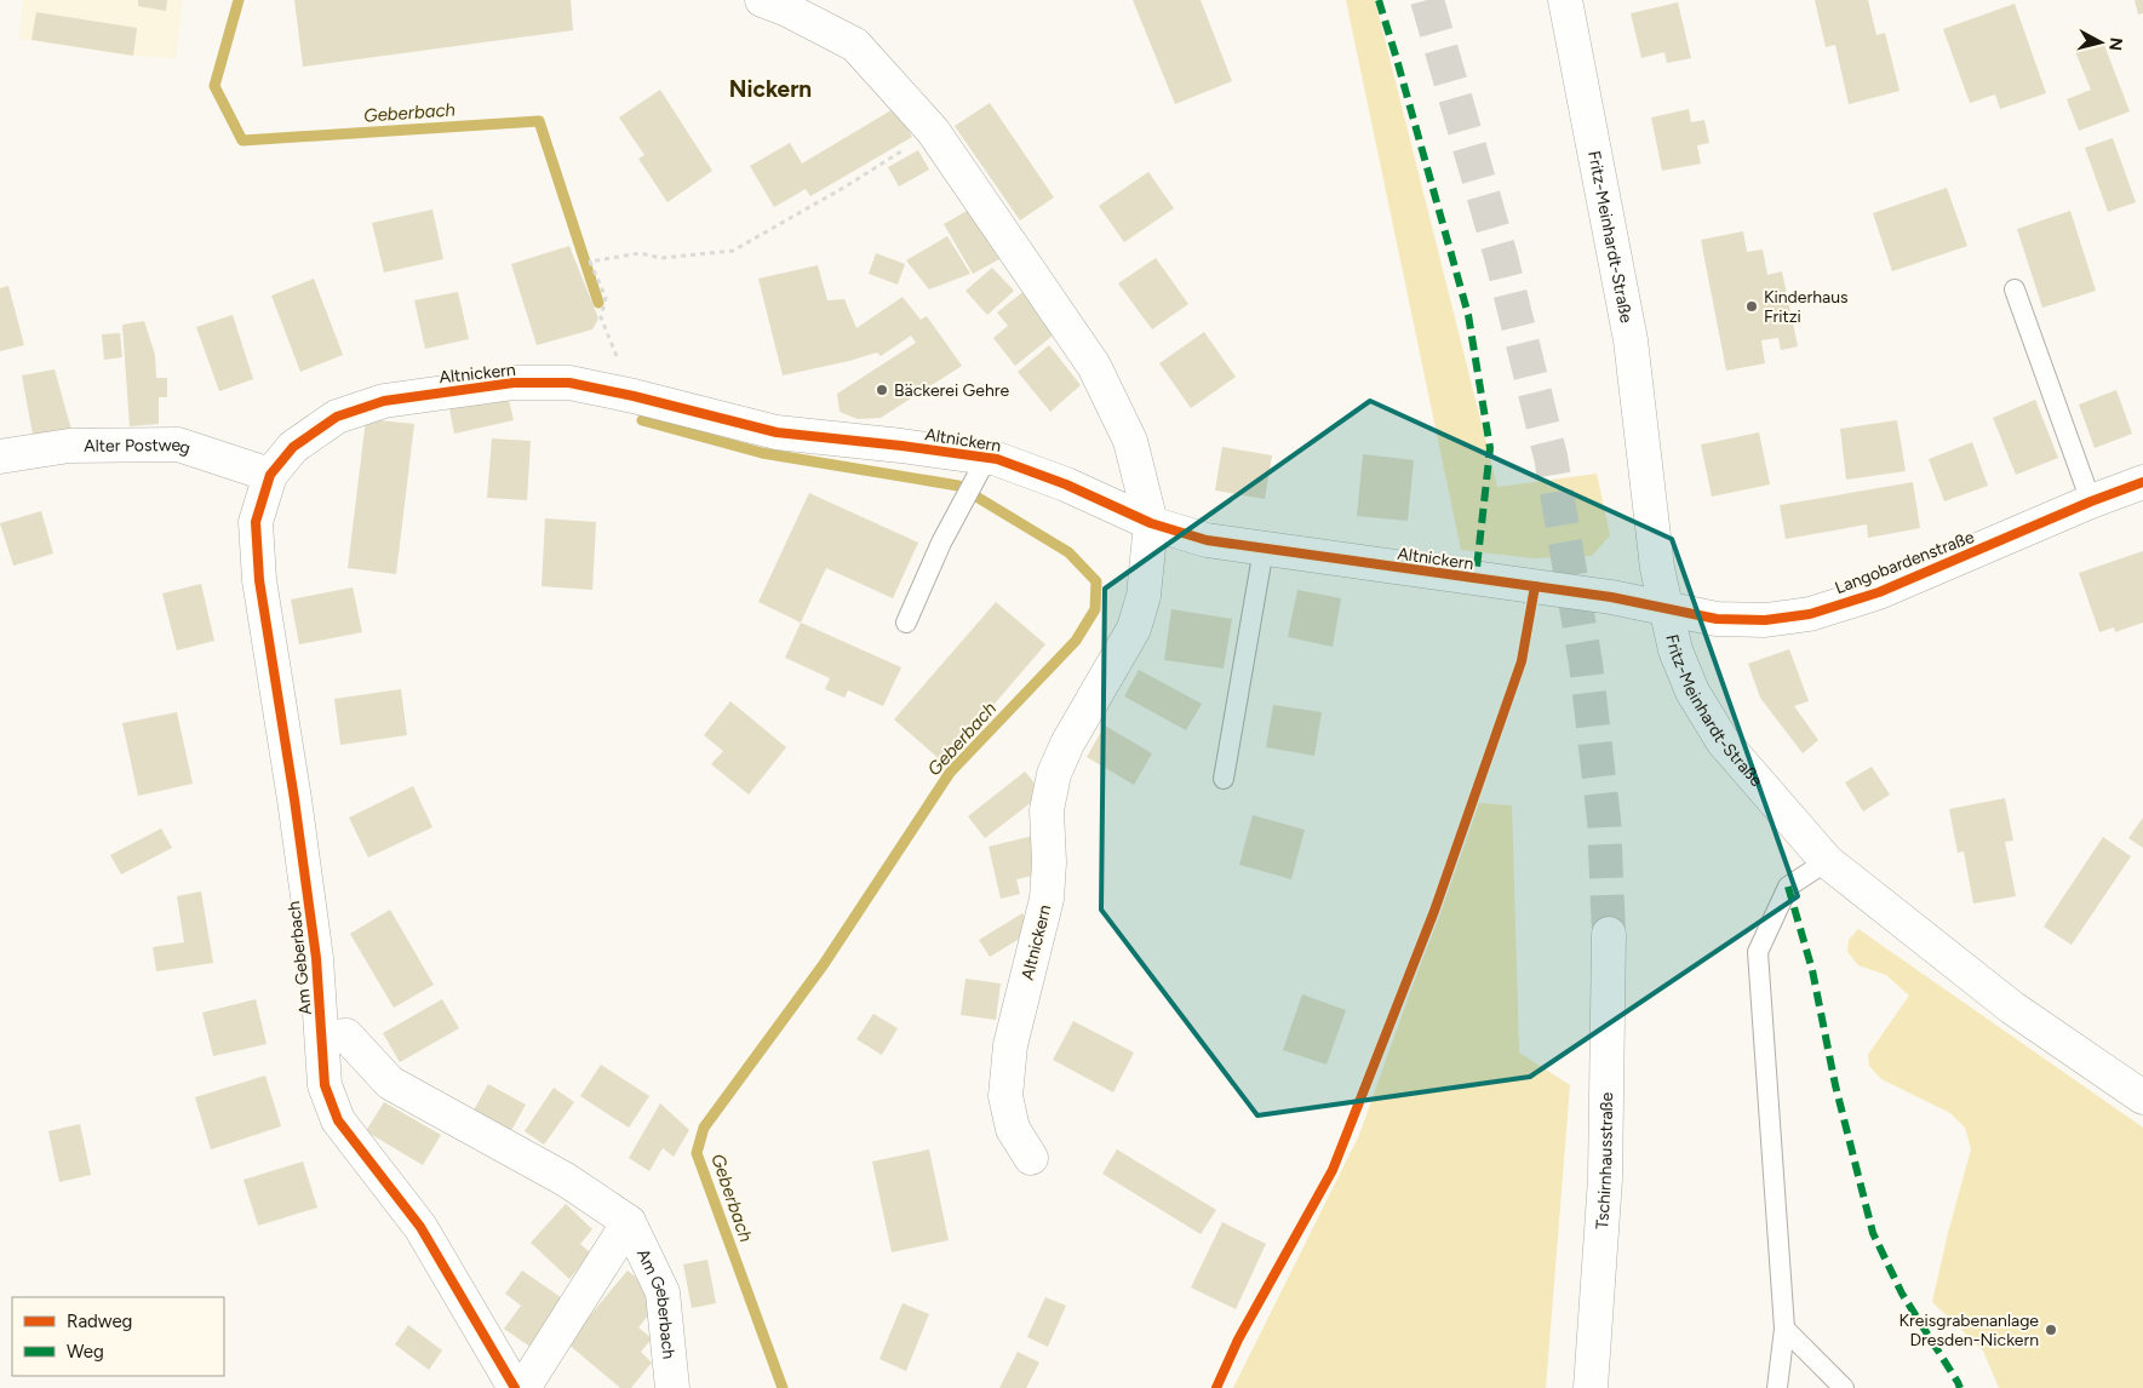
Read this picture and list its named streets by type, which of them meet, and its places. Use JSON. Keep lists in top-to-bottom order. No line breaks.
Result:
{"streets":{"street":["Fritz-Meinhardt-Straße","Altnickern","Alter Postweg","Langobardenstraße","Am Geberbach","Tschirnhausstraße"]},"crossings":[["Fritz-Meinhardt-Straße","Altnickern"],["Fritz-Meinhardt-Straße","Langobardenstraße"],["Altnickern","Alter Postweg"],["Altnickern","Langobardenstraße"],["Altnickern","Am Geberbach"],["Alter Postweg","Am Geberbach"]],"districts":["Nickern"],"water":["Geberbach"],"places":["Kinderhaus Fritzi","Bäckerei Gehre","Kreisgrabenanlage Dresden-Nickern"],"legend":["Radweg","Weg"],"north":"right"}
